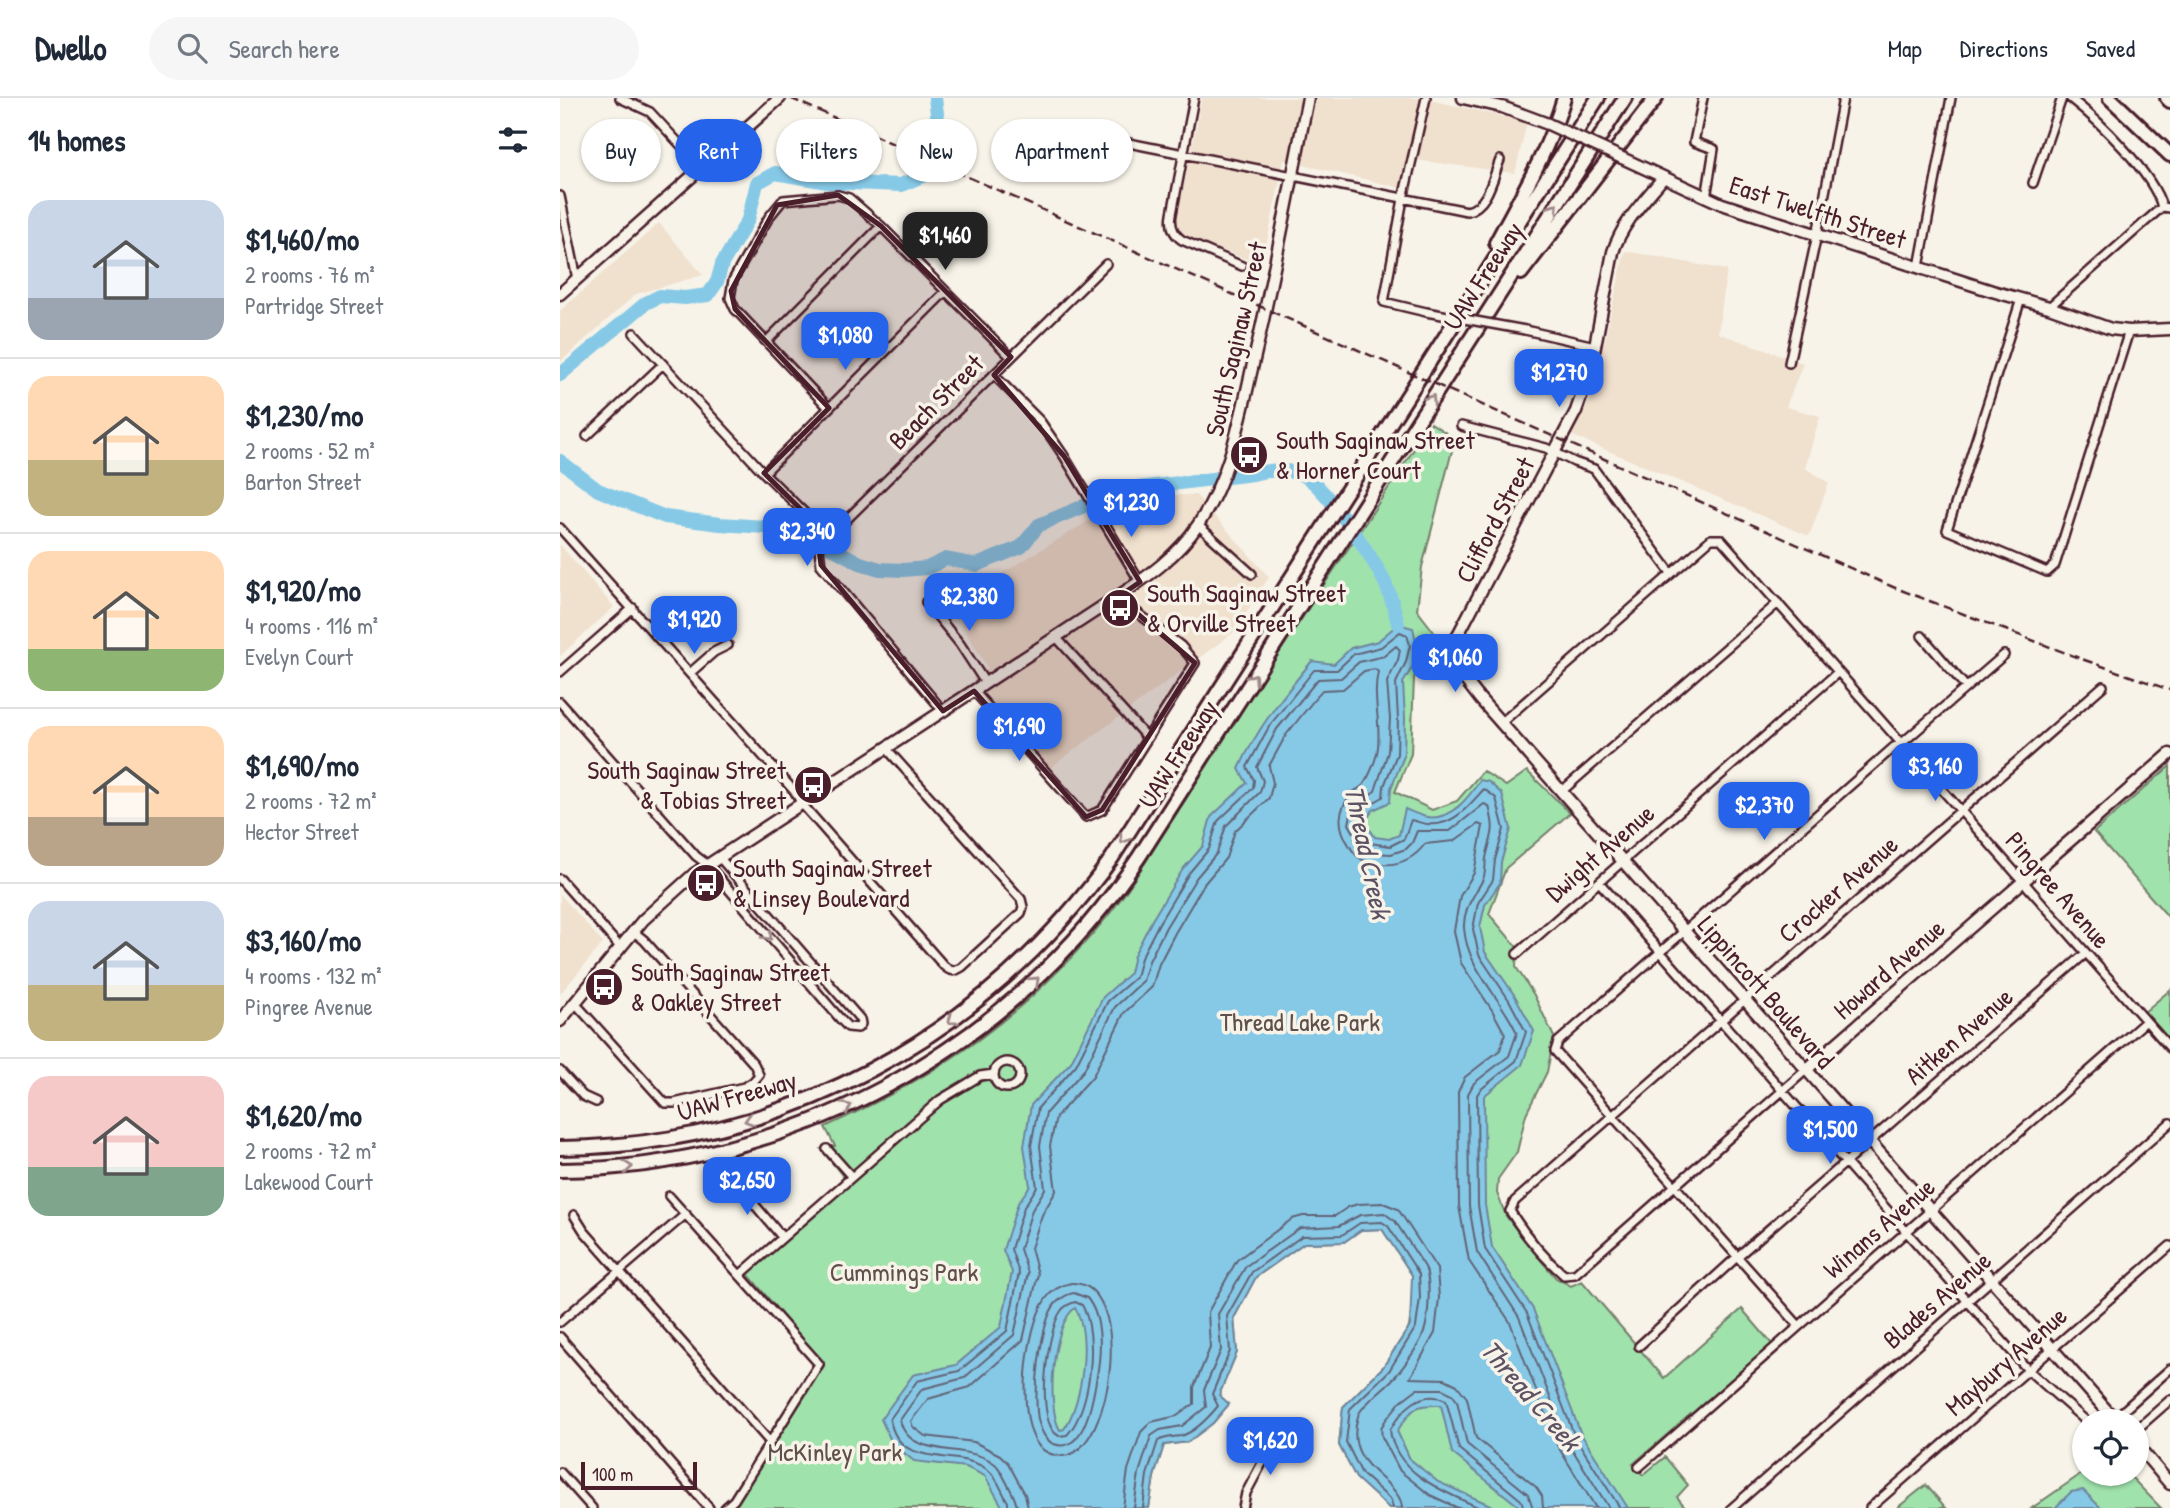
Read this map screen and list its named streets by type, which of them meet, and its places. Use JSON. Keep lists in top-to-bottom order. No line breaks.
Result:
{"streets":{"highway":["UAW Freeway"],"street":["East Twelfth Street","South Saginaw Street","Beach Street","Clifford Street","Dwight Avenue","Crocker Avenue","Pingree Avenue","Howard Avenue","Lippincott Boulevard","Aitken Avenue","Winans Avenue","Blades Avenue","Maybury Avenue"]},"crossings":[["East Twelfth Street","Clifford Street"],["South Saginaw Street","Beach Street"],["Clifford Street","Lippincott Boulevard"],["Dwight Avenue","Pingree Avenue"],["Dwight Avenue","Lippincott Boulevard"],["Crocker Avenue","Pingree Avenue"],["Crocker Avenue","Howard Avenue"],["Crocker Avenue","Lippincott Boulevard"],["Pingree Avenue","Howard Avenue"],["Pingree Avenue","Aitken Avenue"],["Pingree Avenue","Winans Avenue"],["Howard Avenue","Lippincott Boulevard"],["Lippincott Boulevard","Aitken Avenue"],["Lippincott Boulevard","Winans Avenue"],["Lippincott Boulevard","Blades Avenue"],["Lippincott Boulevard","Maybury Avenue"]],"water":["Thread Creek"],"parks":["Thread Lake Park","Cummings Park","McKinley Park"],"places":{"bus stop":["South Saginaw Street & Horner Court","South Saginaw Street & Orville Street","South Saginaw Street & Tobias Street","South Saginaw Street & Linsey Boulevard","South Saginaw Street & Oakley Street"]},"scale_bar":"100 m","page":{"header":"Dwello","search":"Search here","nav":["Map","Directions","Saved"],"heading":"14 homes","chip":["Buy","Rent","Filters","New","Apartment"],"list":[{"name":"$1,460/mo","note":"2 rooms · 76 m² · Partridge Street"},{"name":"$1,230/mo","note":"2 rooms · 52 m² · Barton Street"},{"name":"$1,920/mo","note":"4 rooms · 116 m² · Evelyn Court"},{"name":"$1,690/mo","note":"2 rooms · 72 m² · Hector Street"},{"name":"$3,160/mo","note":"4 rooms · 132 m² · Pingree Avenue"},{"name":"$1,620/mo","note":"2 rooms · 72 m² · Lakewood Court"}],"price":["$1,460","$1,080","$1,270","$1,230","$2,340","$2,380","$1,920","$1,060","$1,690","$3,160","$2,370","$1,500","$2,650","$1,620"],"scale":"100 m"}}
